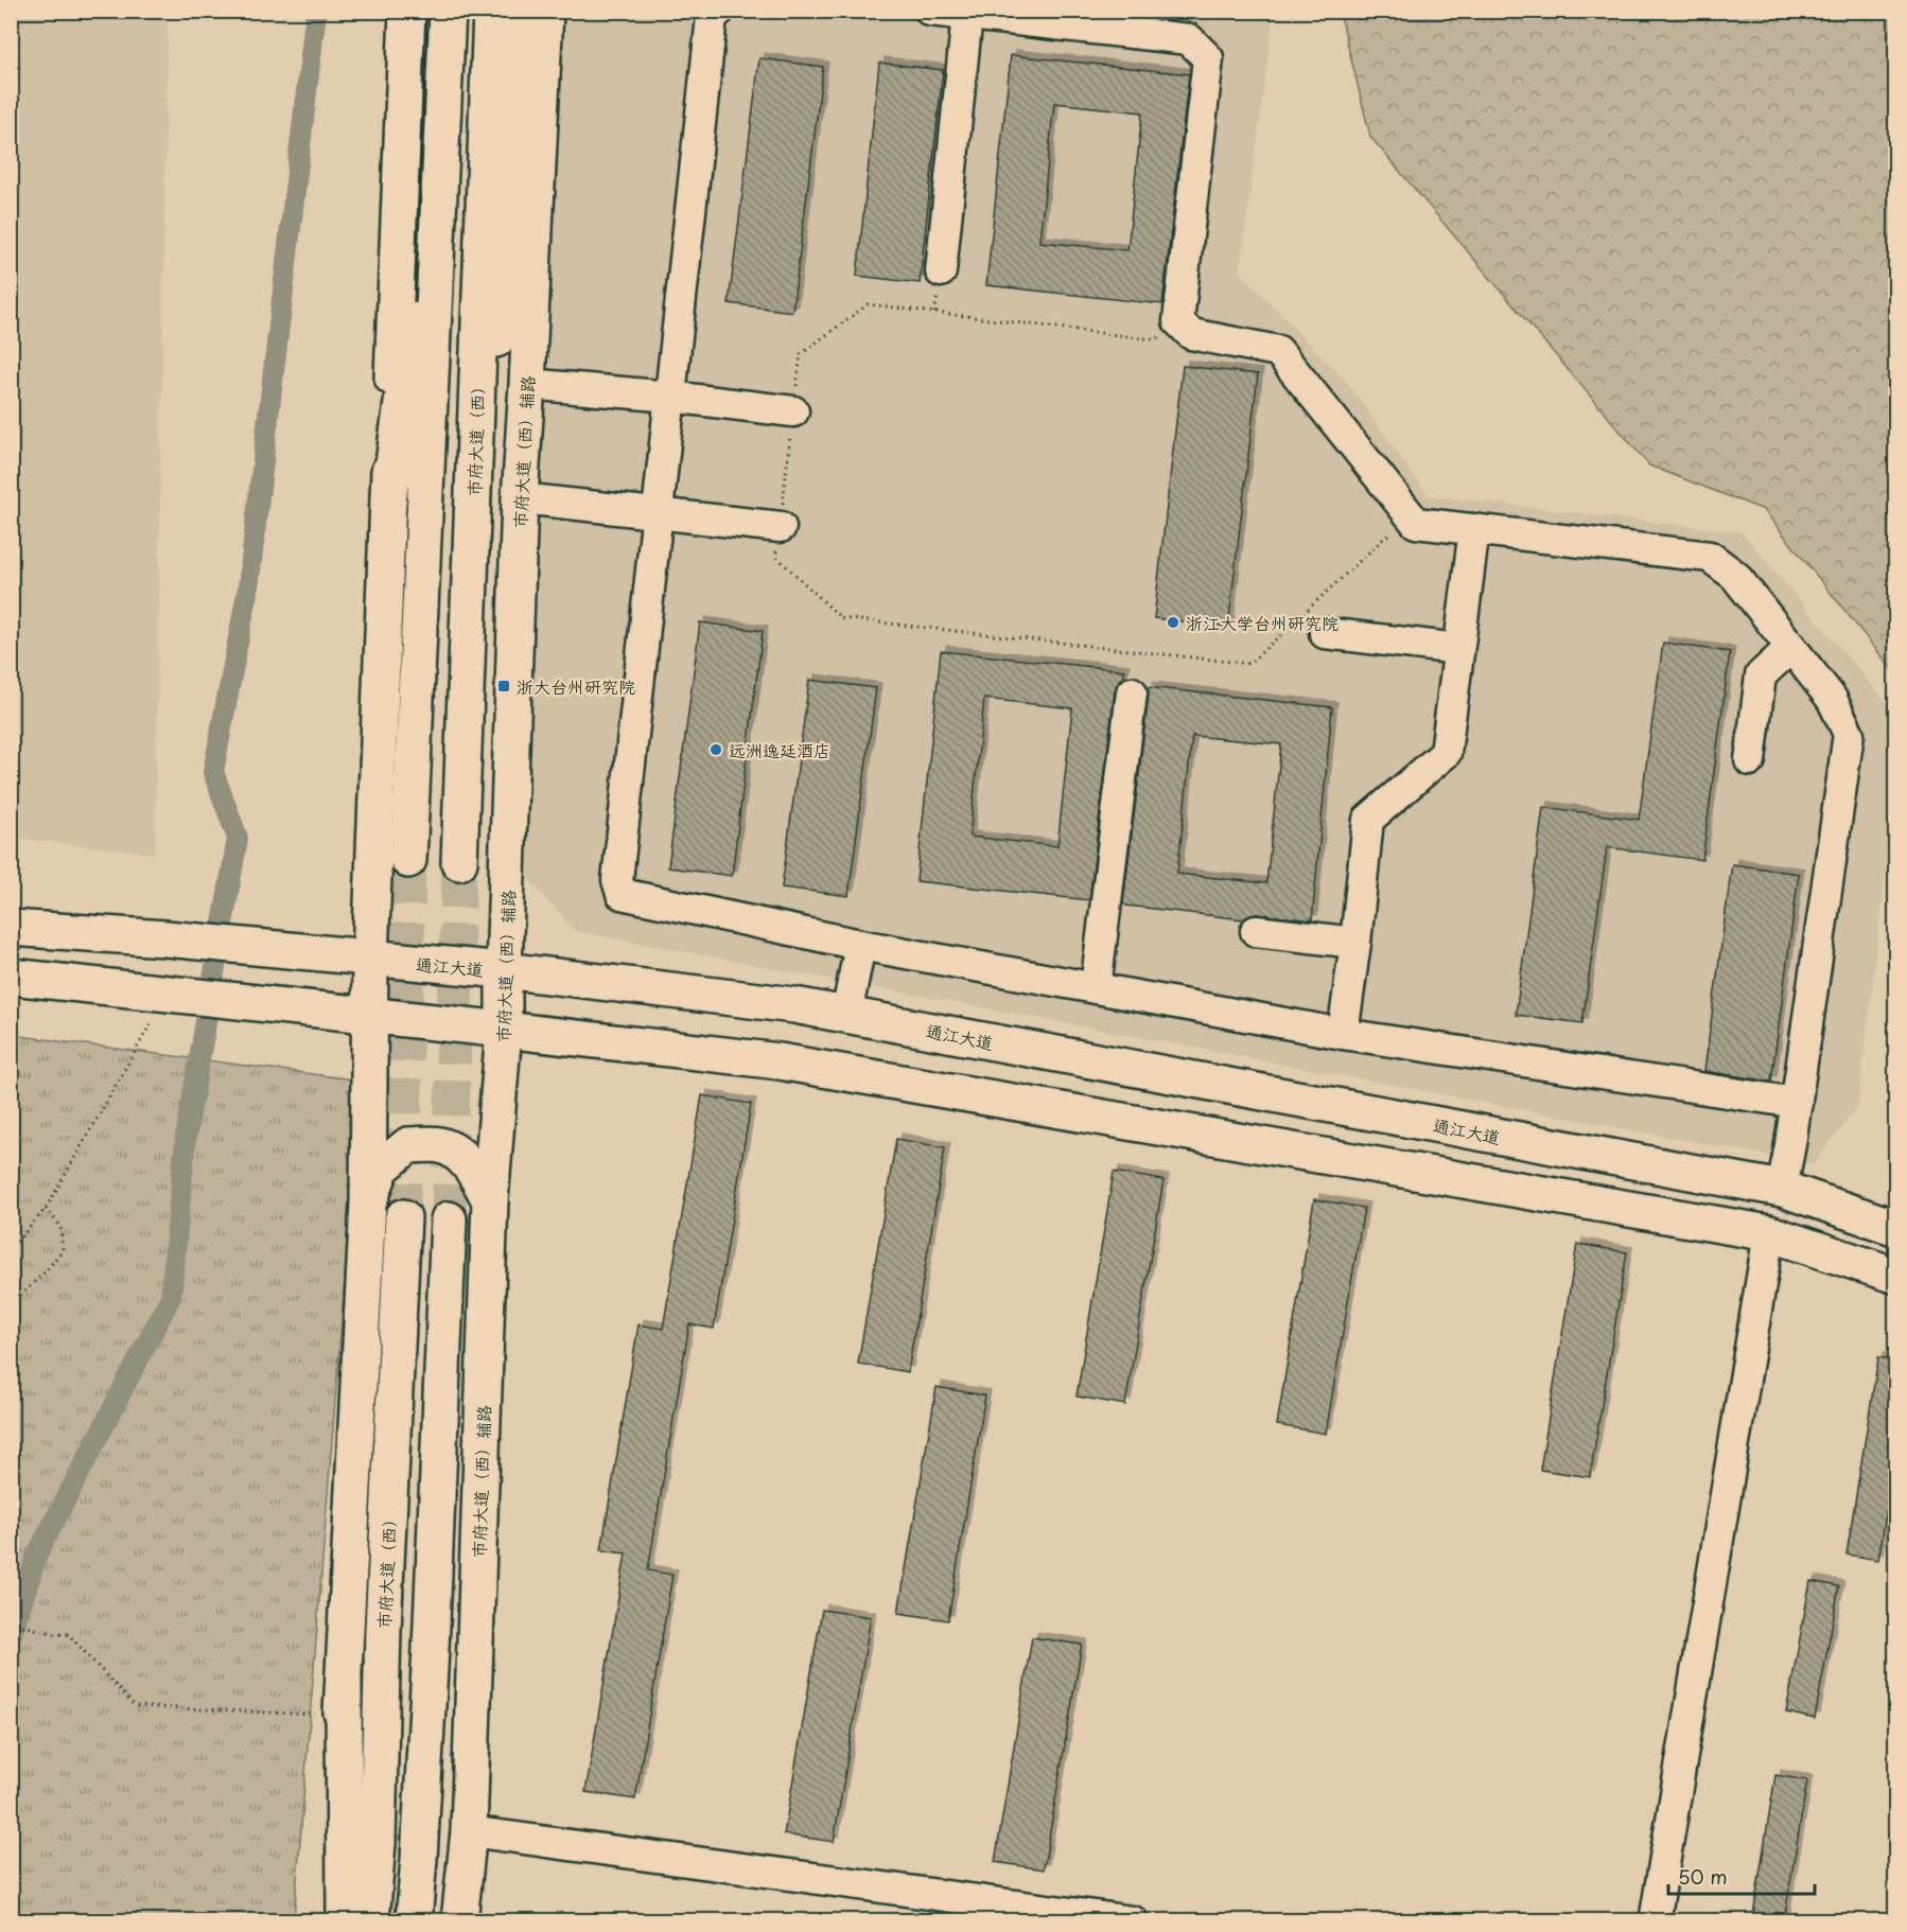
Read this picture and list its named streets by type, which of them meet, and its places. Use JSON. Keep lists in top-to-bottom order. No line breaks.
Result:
{"streets":{"main road":["市府大道（西）","市府大道（西）辅路","通江大道"]},"crossings":[["市府大道（西）辅路","通江大道"]],"places":{"other":["浙江大学台州研究院","远洲逸廷酒店"],"transit":["浙大台州研究院"]},"scale_bar":"50 m"}
